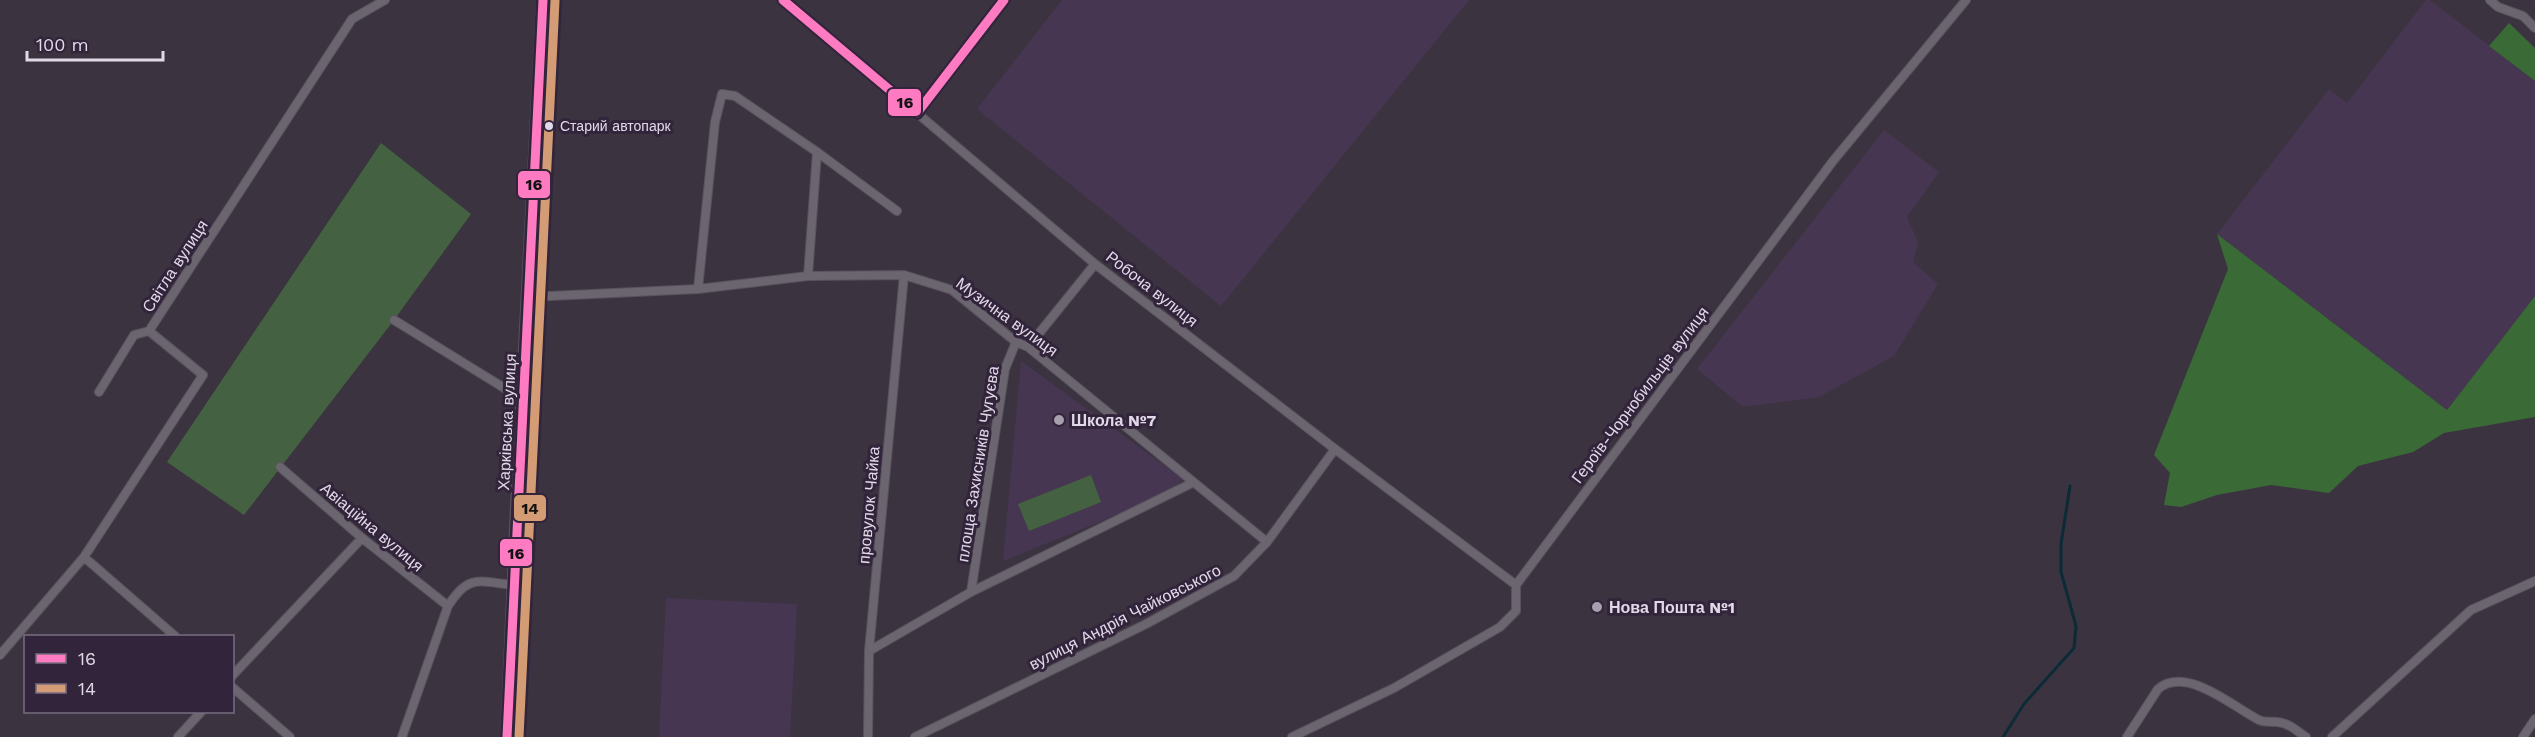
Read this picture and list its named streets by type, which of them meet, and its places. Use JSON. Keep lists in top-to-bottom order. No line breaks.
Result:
{"streets":{"street":["Світла вулиця","Робоча вулиця","Музична вулиця","Героїв-Чорнобильців вулиця","Харківська вулиця","площа Захисників Чугуєва","провулок Чайка","Авіаційна вулиця","вулиця Андрія Чайковського"]},"crossings":[["Робоча вулиця","Героїв-Чорнобильців вулиця"],["Робоча вулиця","вулиця Андрія Чайковського"],["Музична вулиця","Харківська вулиця"],["Музична вулиця","площа Захисників Чугуєва"],["Музична вулиця","провулок Чайка"],["Музична вулиця","вулиця Андрія Чайковського"]],"places":["Старий автопарк","Школа №7","Нова Пошта №1"],"lines":["transit line 16","transit line 14"],"legend":["16","14"],"scale_bar":"100 m"}
